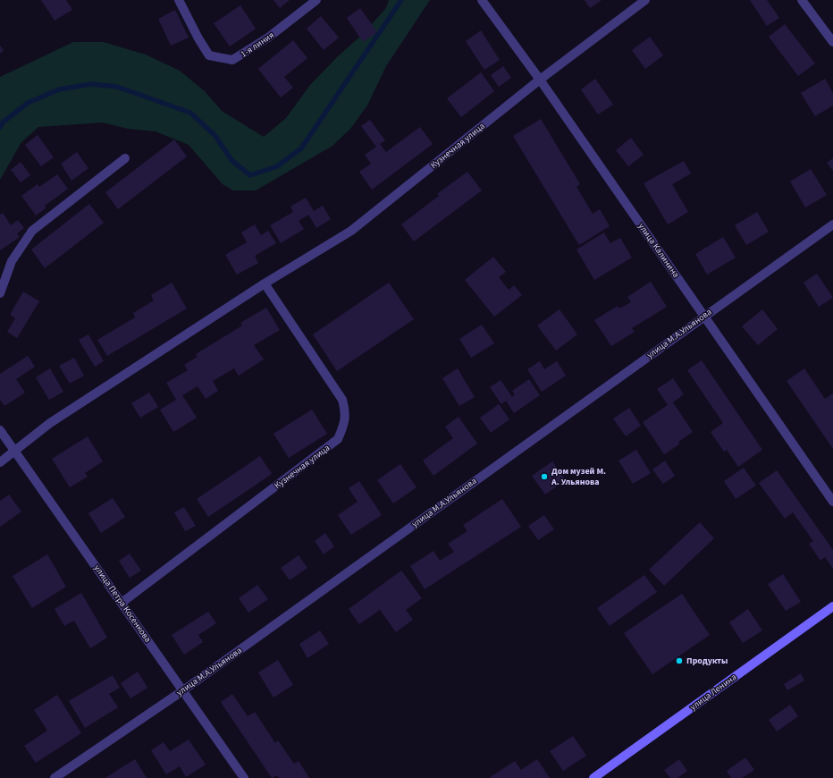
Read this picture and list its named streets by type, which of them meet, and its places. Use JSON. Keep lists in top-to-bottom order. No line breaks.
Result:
{"streets":{"main road":["улица Ленина"],"street":["1-я линия","Кузнечная улица","улица Калинина","улица М.А.Ульянова","улица Петра Косенкова"]},"crossings":[["Кузнечная улица","улица Калинина"],["Кузнечная улица","улица Петра Косенкова"],["улица Калинина","улица М.А.Ульянова"],["улица М.А.Ульянова","улица Петра Косенкова"]],"places":["Дом музей М. А. Ульянова","Продукты"]}
